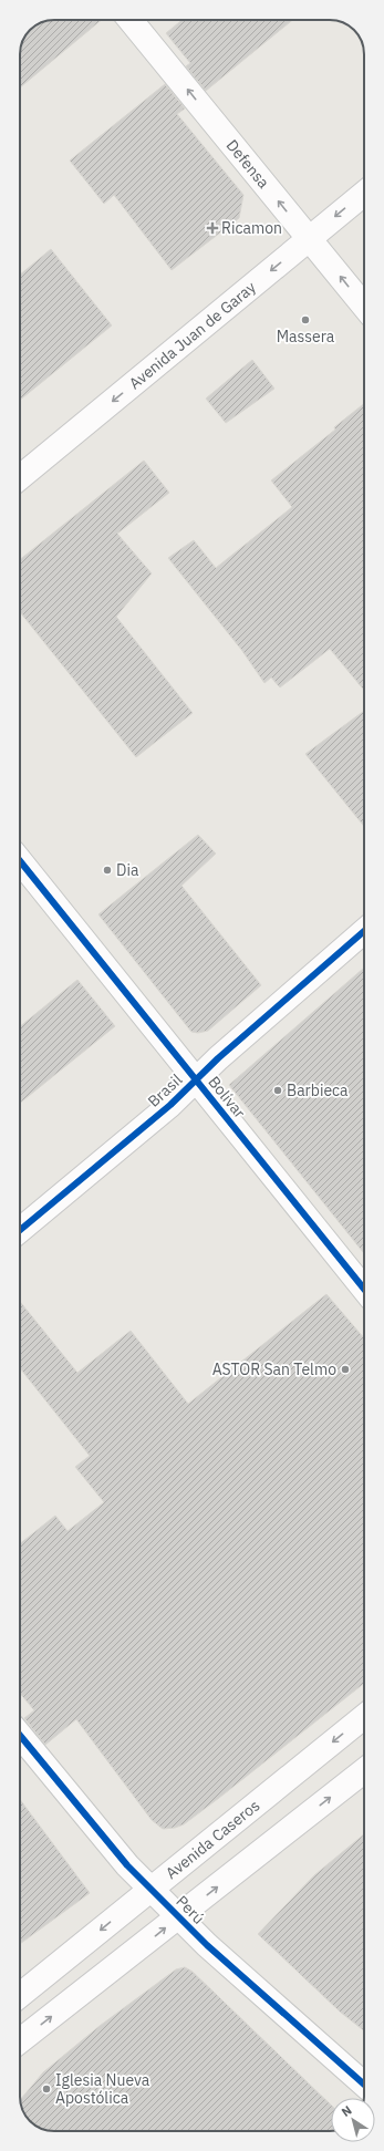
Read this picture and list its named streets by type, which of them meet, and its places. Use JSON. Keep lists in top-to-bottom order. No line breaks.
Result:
{"streets":{"street":["Defensa","Avenida Juan de Garay","Brasil","Bolívar","Avenida Caseros","Perú"]},"crossings":[["Defensa","Avenida Juan de Garay"],["Brasil","Bolívar"],["Avenida Caseros","Perú"]],"one_way":["Defensa","Avenida Juan de Garay"],"places":{"health":["Ricamon"],"other":["Massera","Dia","Barbieca","ASTOR San Telmo","Iglesia Nueva Apostólica"]},"north":"top left"}
